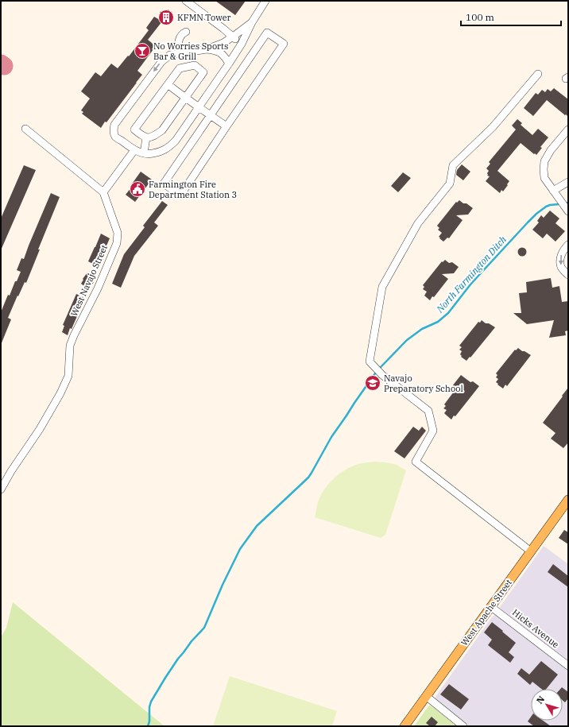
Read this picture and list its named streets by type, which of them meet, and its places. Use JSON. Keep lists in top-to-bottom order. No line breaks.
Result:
{"streets":{"main road":["West Apache Street"],"street":["West Navajo Street","Hicks Avenue"]},"crossings":[["West Apache Street","Hicks Avenue"]],"water":["North Farmington Ditch"],"places":{"building":["KFMN Tower"],"bar":["No Worries Sports Bar & Grill"],"public building":["Farmington Fire Department Station 3"],"school or university":["Navajo Preparatory School"]},"scale_bar":"100 m","north":"top left"}
